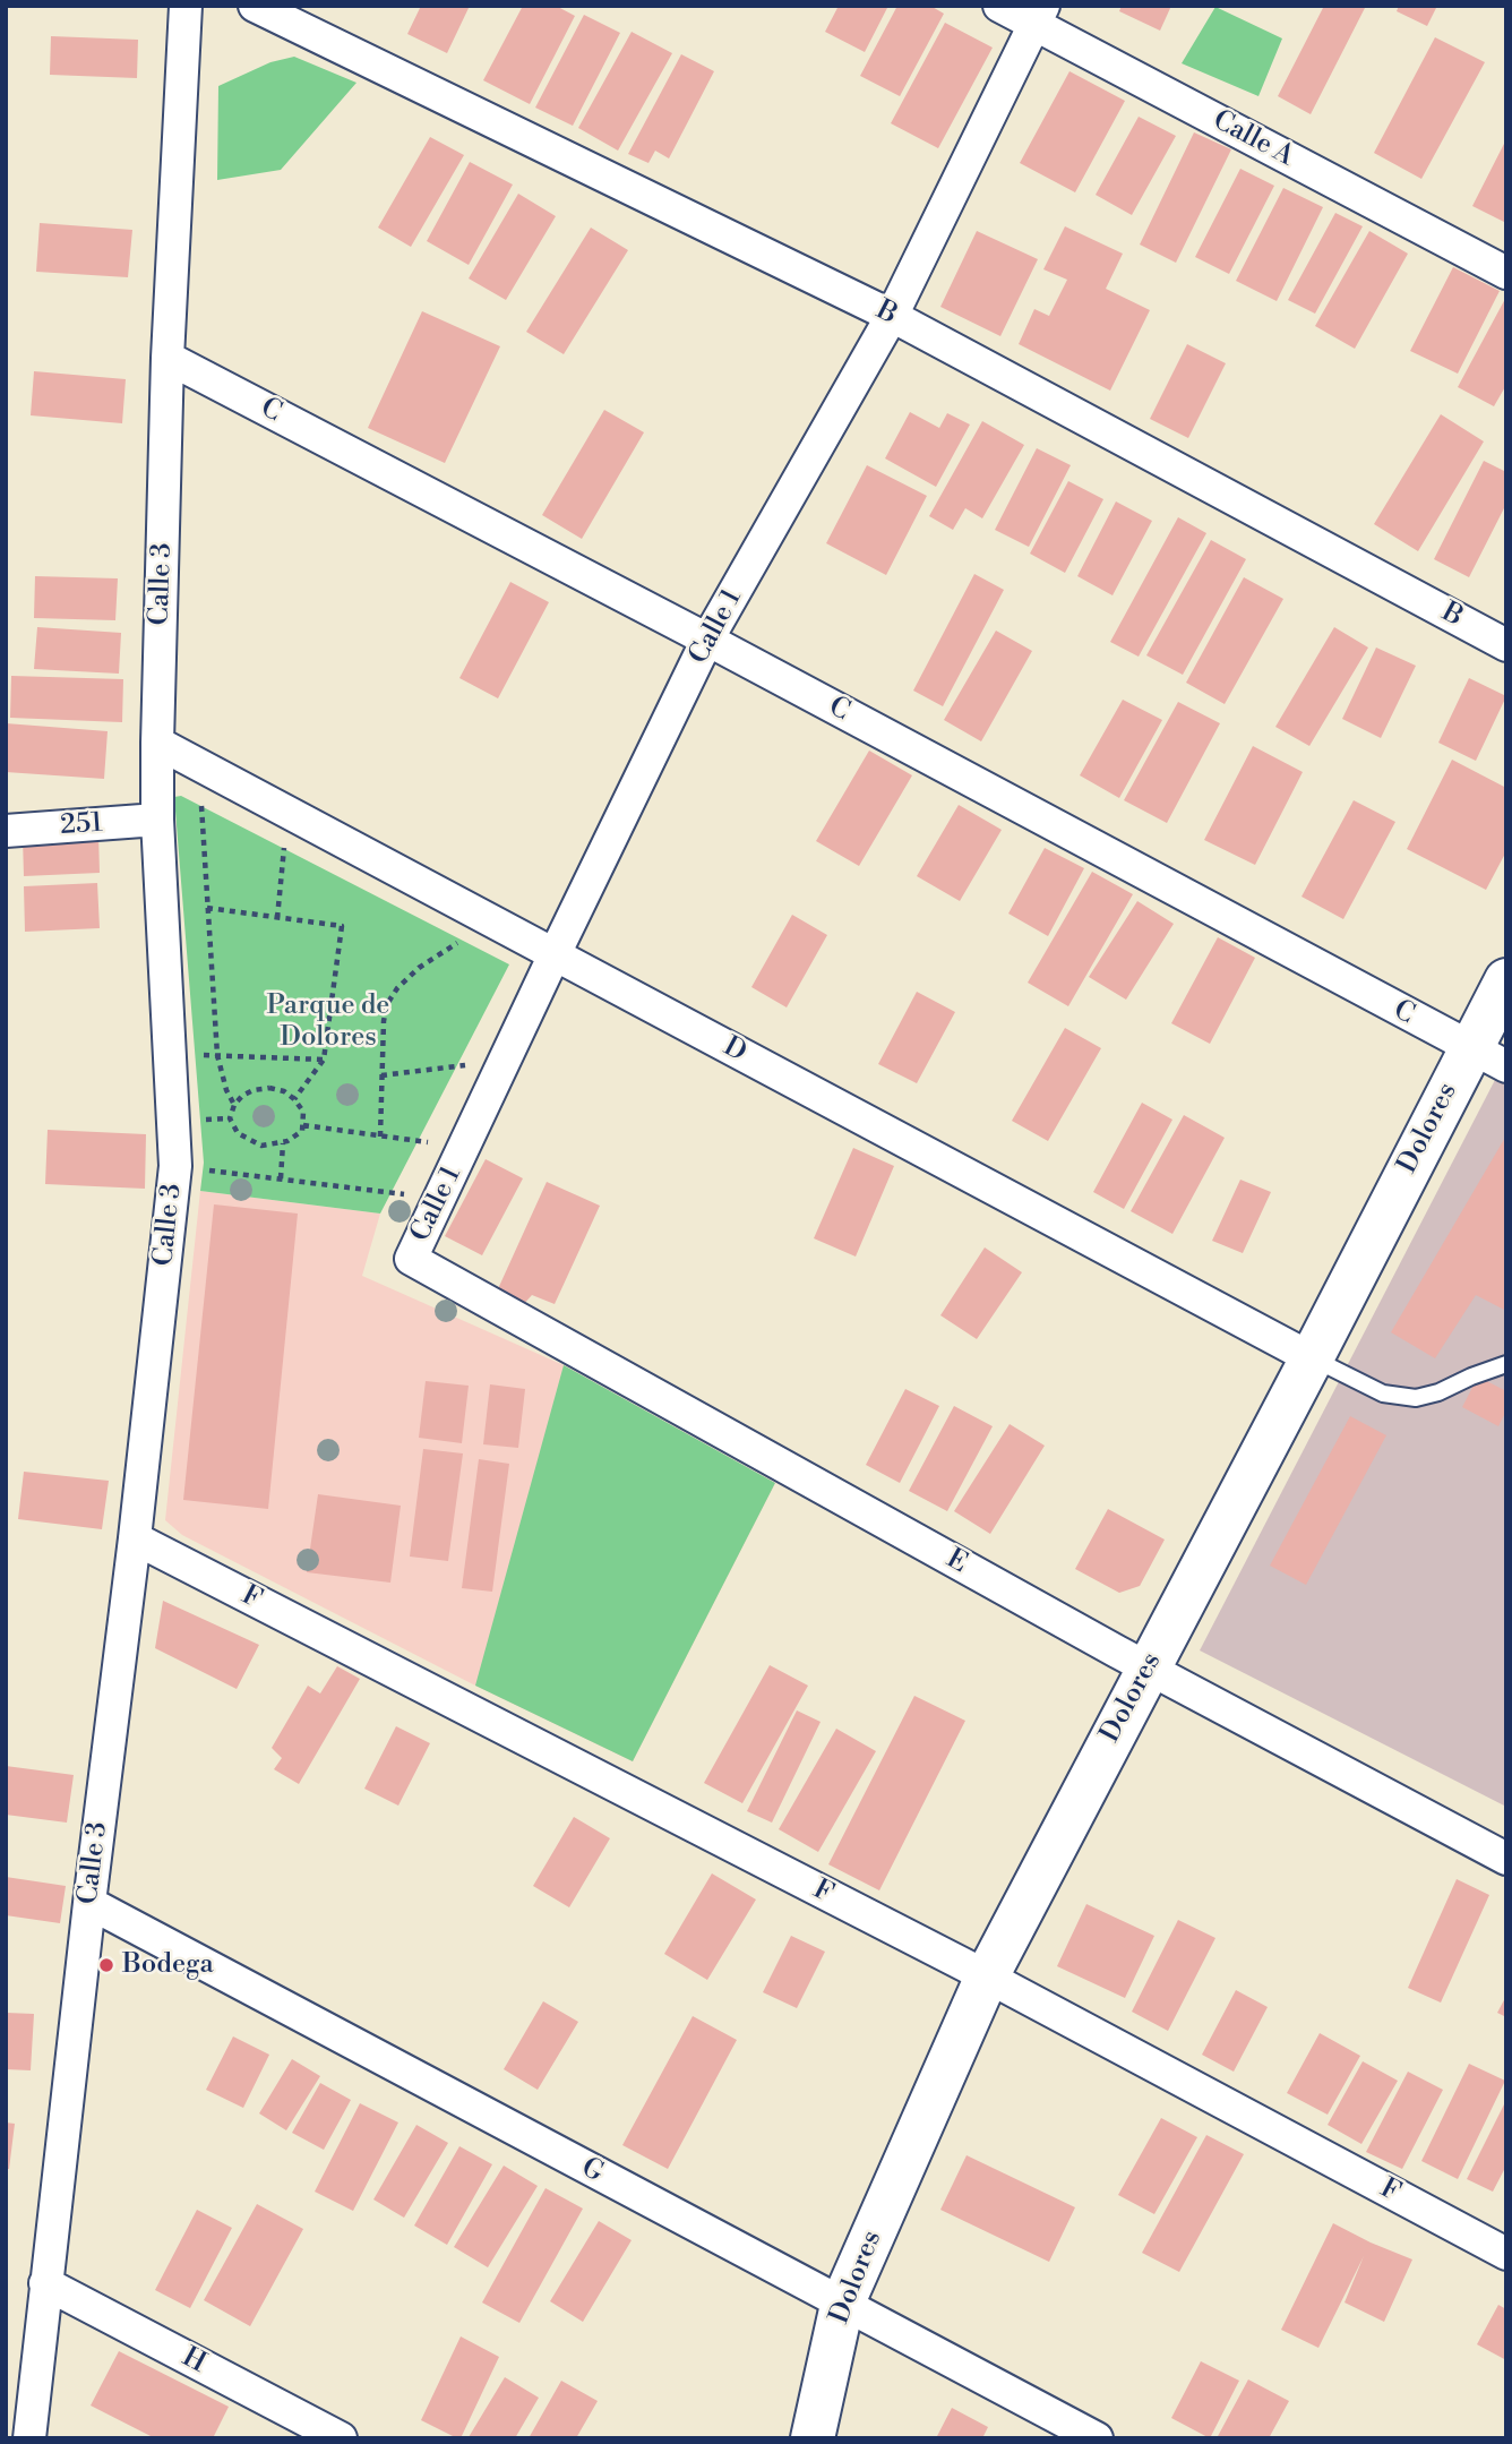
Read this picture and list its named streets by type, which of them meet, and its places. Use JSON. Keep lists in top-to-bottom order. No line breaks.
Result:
{"streets":{"street":["Calle A","B","C","Calle 3","Calle 1","251","D","Dolores","E","F","G","H"]},"crossings":[["Calle A","Calle 1"],["B","Calle 1"],["C","Calle 3"],["C","Calle 1"],["C","Dolores"],["Calle 3","251"],["Calle 3","D"],["Calle 3","F"],["Calle 3","G"],["Calle 3","H"],["Calle 1","D"],["Calle 1","E"],["D","Dolores"],["Dolores","E"],["Dolores","F"],["Dolores","G"]],"parks":["Parque de Dolores"],"places":["Bodega"]}
